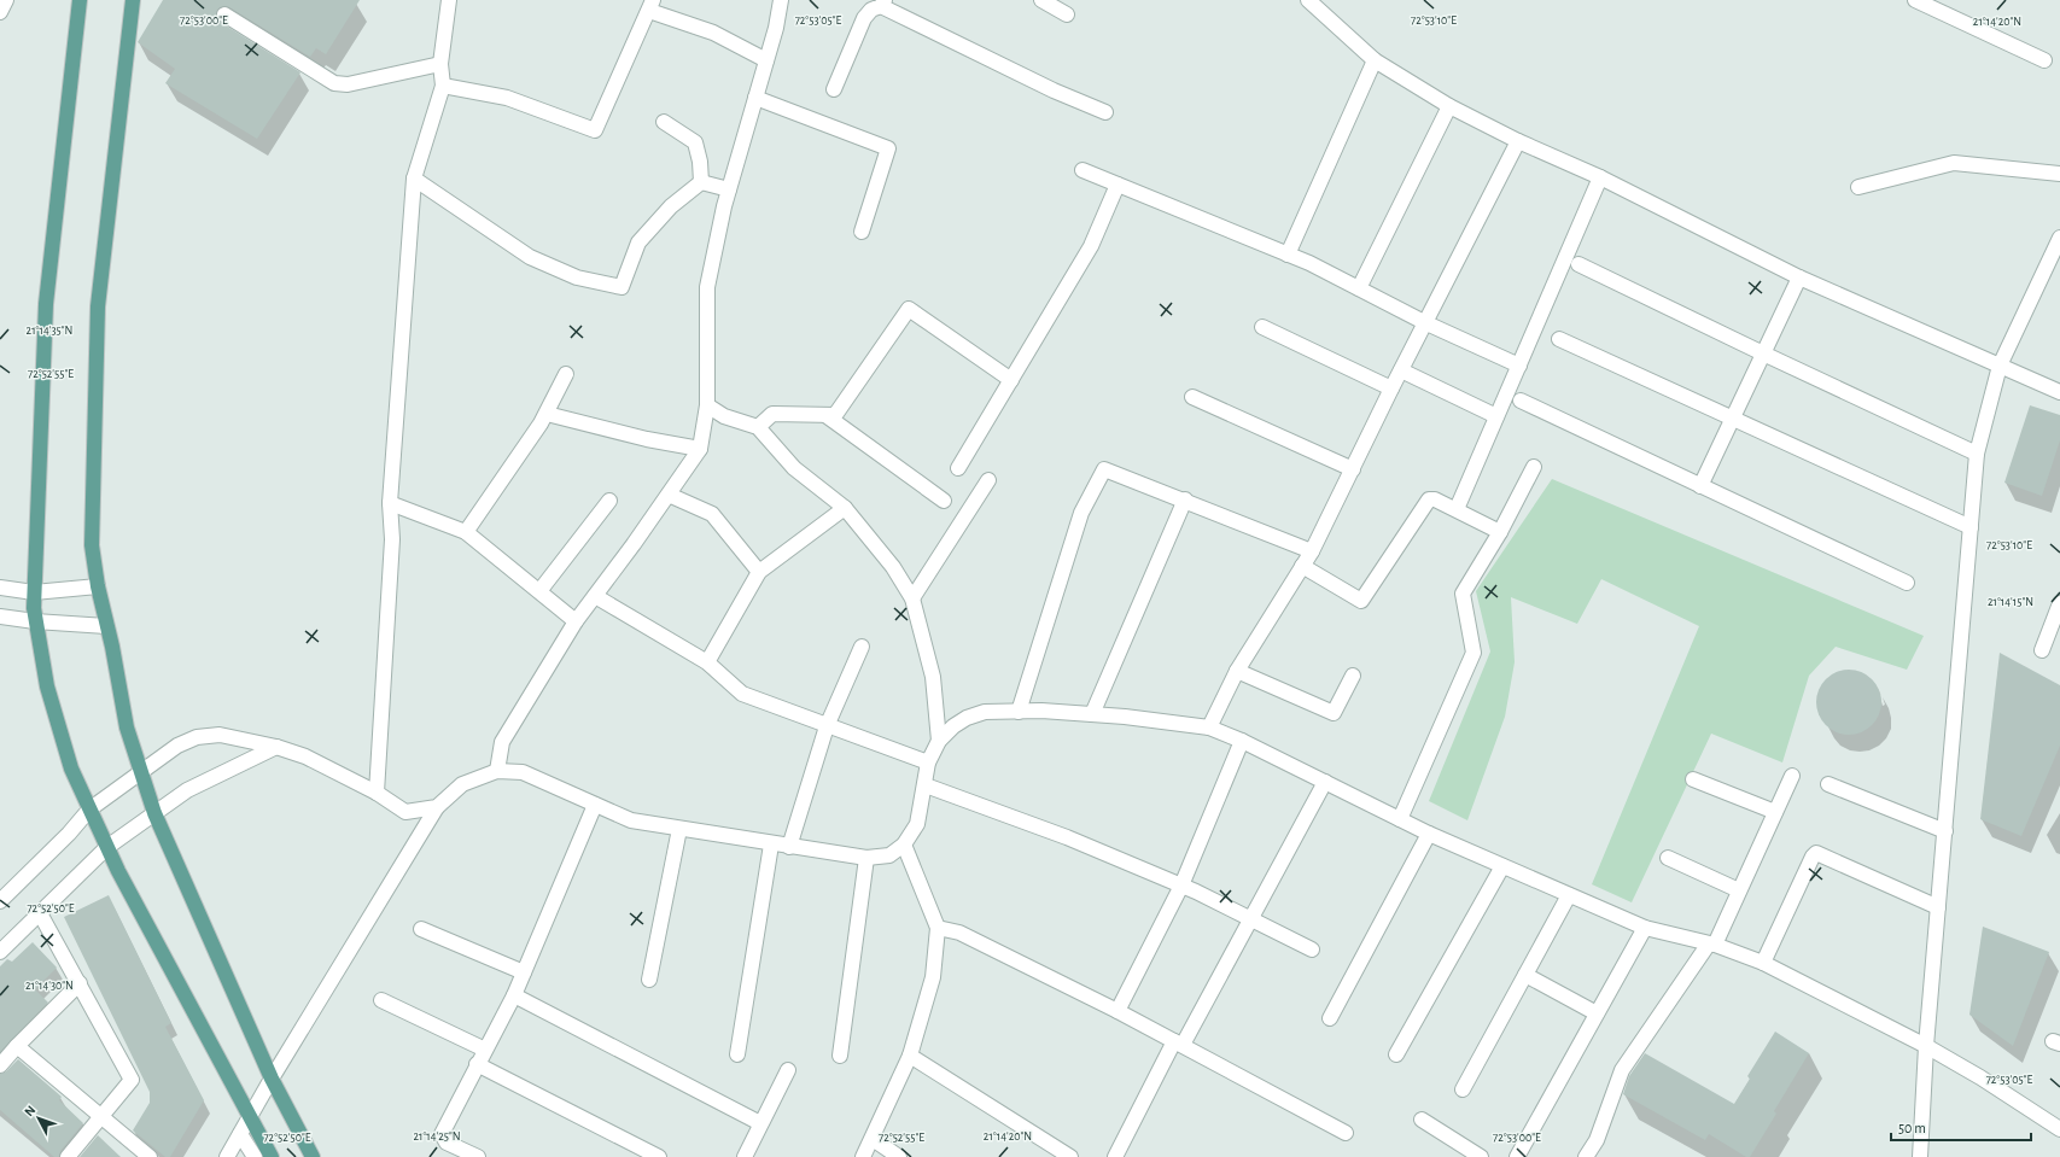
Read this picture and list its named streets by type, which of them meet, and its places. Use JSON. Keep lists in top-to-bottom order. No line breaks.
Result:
{"scale_bar":"50 m","north":"top left","coordinates":["72°53'00\"E","72°53'05\"E","72°53'10\"E","21°14'20\"N","21°14'35\"N","72°52'55\"E","21°14'15\"N","72°52'50\"E","21°14'30\"N","21°14'25\"N"]}
